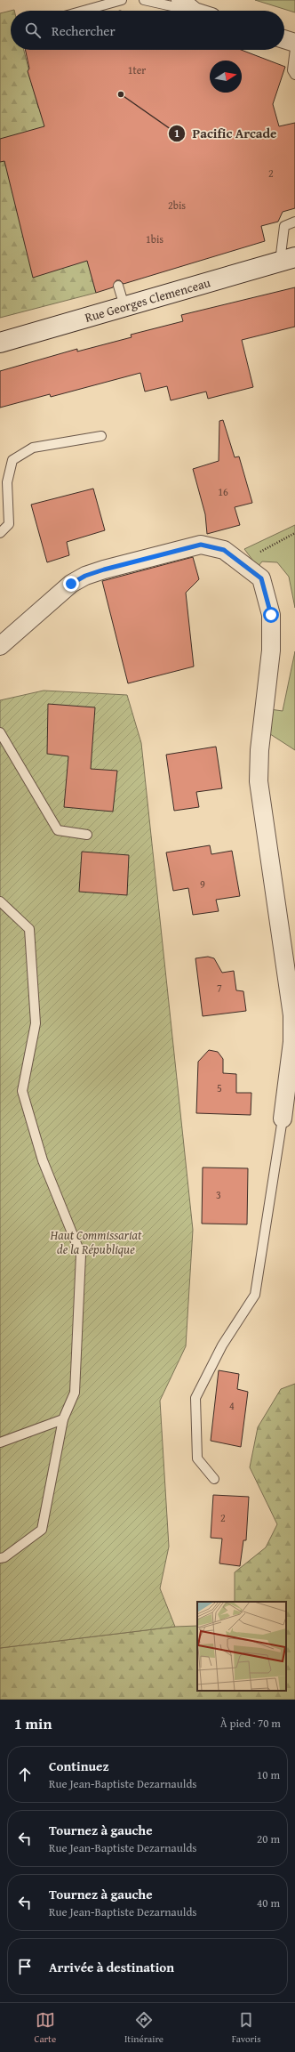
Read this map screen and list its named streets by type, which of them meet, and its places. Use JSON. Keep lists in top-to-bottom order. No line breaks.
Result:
{"streets":{"street":["Rue Georges Clemenceau"]},"parks":["Haut Commissariat de la République"],"places":["Pacific Arcade"],"house_numbers":["1ter","2","2bis","1bis","16","9","7","5","3","4","2"],"north":"right","page":{"search":"Rechercher","heading":["1 min","À pied · 70 m"],"list":[["Continuez","Rue Jean-Baptiste Dezarnaulds","10 m"],["Tournez à gauche","Rue Jean-Baptiste Dezarnaulds","20 m"],["Tournez à gauche","Rue Jean-Baptiste Dezarnaulds","40 m"],"Arrivée à destination"],"nav":["Carte","Itinéraire","Favoris"]}}
